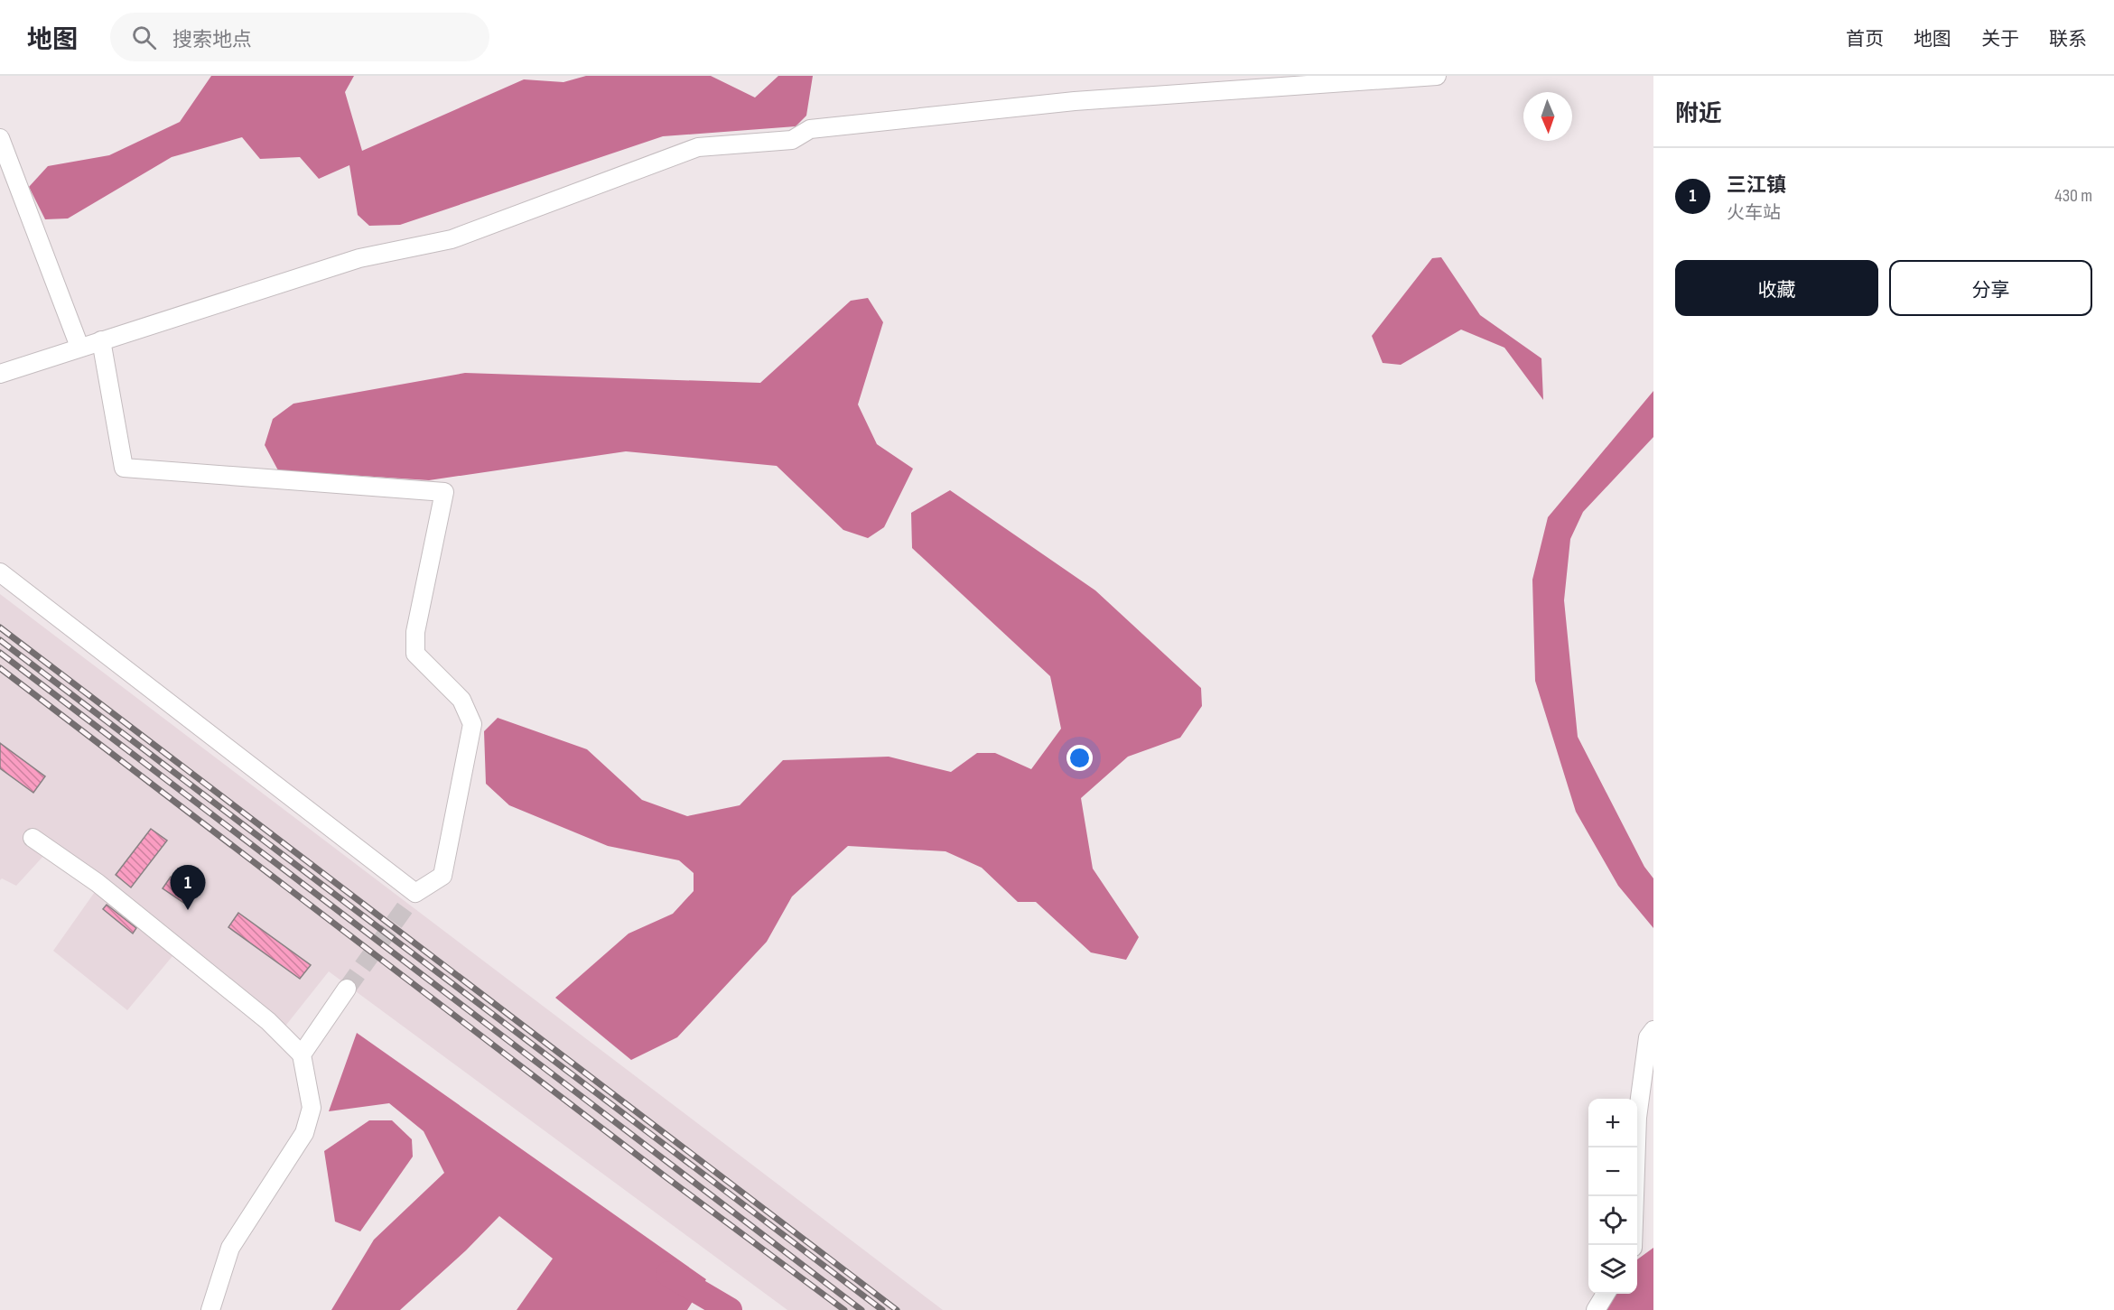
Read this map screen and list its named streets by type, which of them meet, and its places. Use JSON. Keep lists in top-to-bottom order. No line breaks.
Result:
{"north":"bottom","page":{"header":"地图","search":"搜索地点","nav":["首页","地图","关于","联系"],"heading":"附近","list":[{"mark":"1","name":"三江镇","note":"火车站","value":"430 m"}],"buttons":["收藏","分享"],"pins":"1","map_buttons":["+","−"]}}
